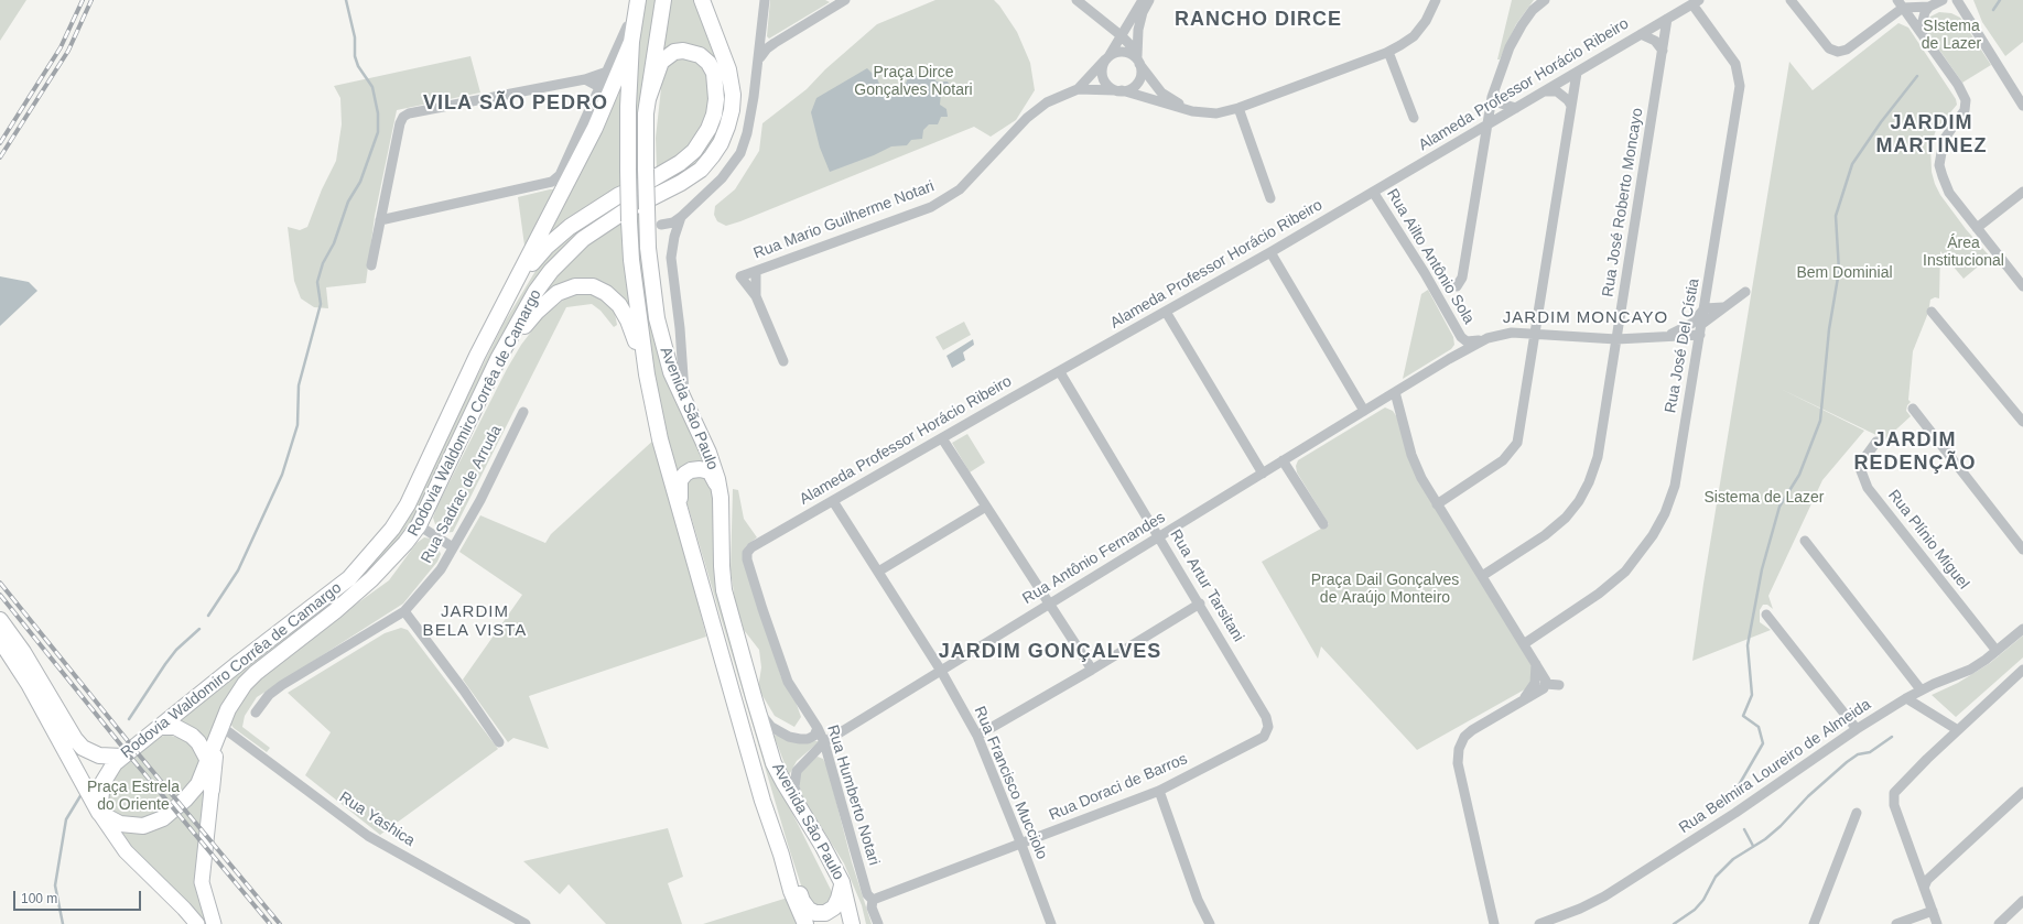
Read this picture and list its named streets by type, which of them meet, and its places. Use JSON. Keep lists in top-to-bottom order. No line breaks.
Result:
{"streets":{"main road":["Avenida São Paulo","Rodovia Waldomiro Corrêa de Camargo"],"street":["Alameda Professor Horácio Ribeiro","Rua José Roberto Moncayo","Rua Mario Guilherme Notari","Rua Ailto Antônio Sola","Rua José Del Cístia","Rua Sadrac de Arruda","Rua Plínio Miguel","Rua Antônio Fernandes","Rua Artur Tarsitani","Rua Belmira Loureiro de Almeida","Rua Francisco Mucciolo","Rua Doraci de Barros","Rua Humberto Notari","Rua Yashica"]},"crossings":[["Alameda Professor Horácio Ribeiro","Rua José Roberto Moncayo"],["Alameda Professor Horácio Ribeiro","Rua Ailto Antônio Sola"],["Alameda Professor Horácio Ribeiro","Rua José Del Cístia"],["Alameda Professor Horácio Ribeiro","Rua Artur Tarsitani"],["Alameda Professor Horácio Ribeiro","Rua Francisco Mucciolo"],["Alameda Professor Horácio Ribeiro","Rua Humberto Notari"],["Rua José Roberto Moncayo","Rua Antônio Fernandes"],["Rua Ailto Antônio Sola","Rua Antônio Fernandes"],["Rua José Del Cístia","Rua Antônio Fernandes"],["Avenida São Paulo","Rodovia Waldomiro Corrêa de Camargo"],["Avenida São Paulo","Rua Antônio Fernandes"],["Rodovia Waldomiro Corrêa de Camargo","Rua Yashica"],["Rua Plínio Miguel","Rua Belmira Loureiro de Almeida"],["Rua Antônio Fernandes","Rua Artur Tarsitani"],["Rua Antônio Fernandes","Rua Francisco Mucciolo"],["Rua Antônio Fernandes","Rua Humberto Notari"],["Rua Artur Tarsitani","Rua Doraci de Barros"],["Rua Francisco Mucciolo","Rua Doraci de Barros"],["Rua Doraci de Barros","Rua Humberto Notari"]],"districts":["RANCHO DIRCE","VILA SÃO PEDRO","JARDIM MARTINEZ","JARDIM MONCAYO","JARDIM REDENÇÃO","JARDIM BELA VISTA","JARDIM GONÇALVES"],"parks":["SIstema de Lazer","Praça Dirce Gonçalves Notari","Área Institucional","Bem Dominial","Sistema de Lazer","Praça Dail Gonçalves de Araújo Monteiro","Praça Estrela do Oriente"],"scale_bar":"100 m"}
